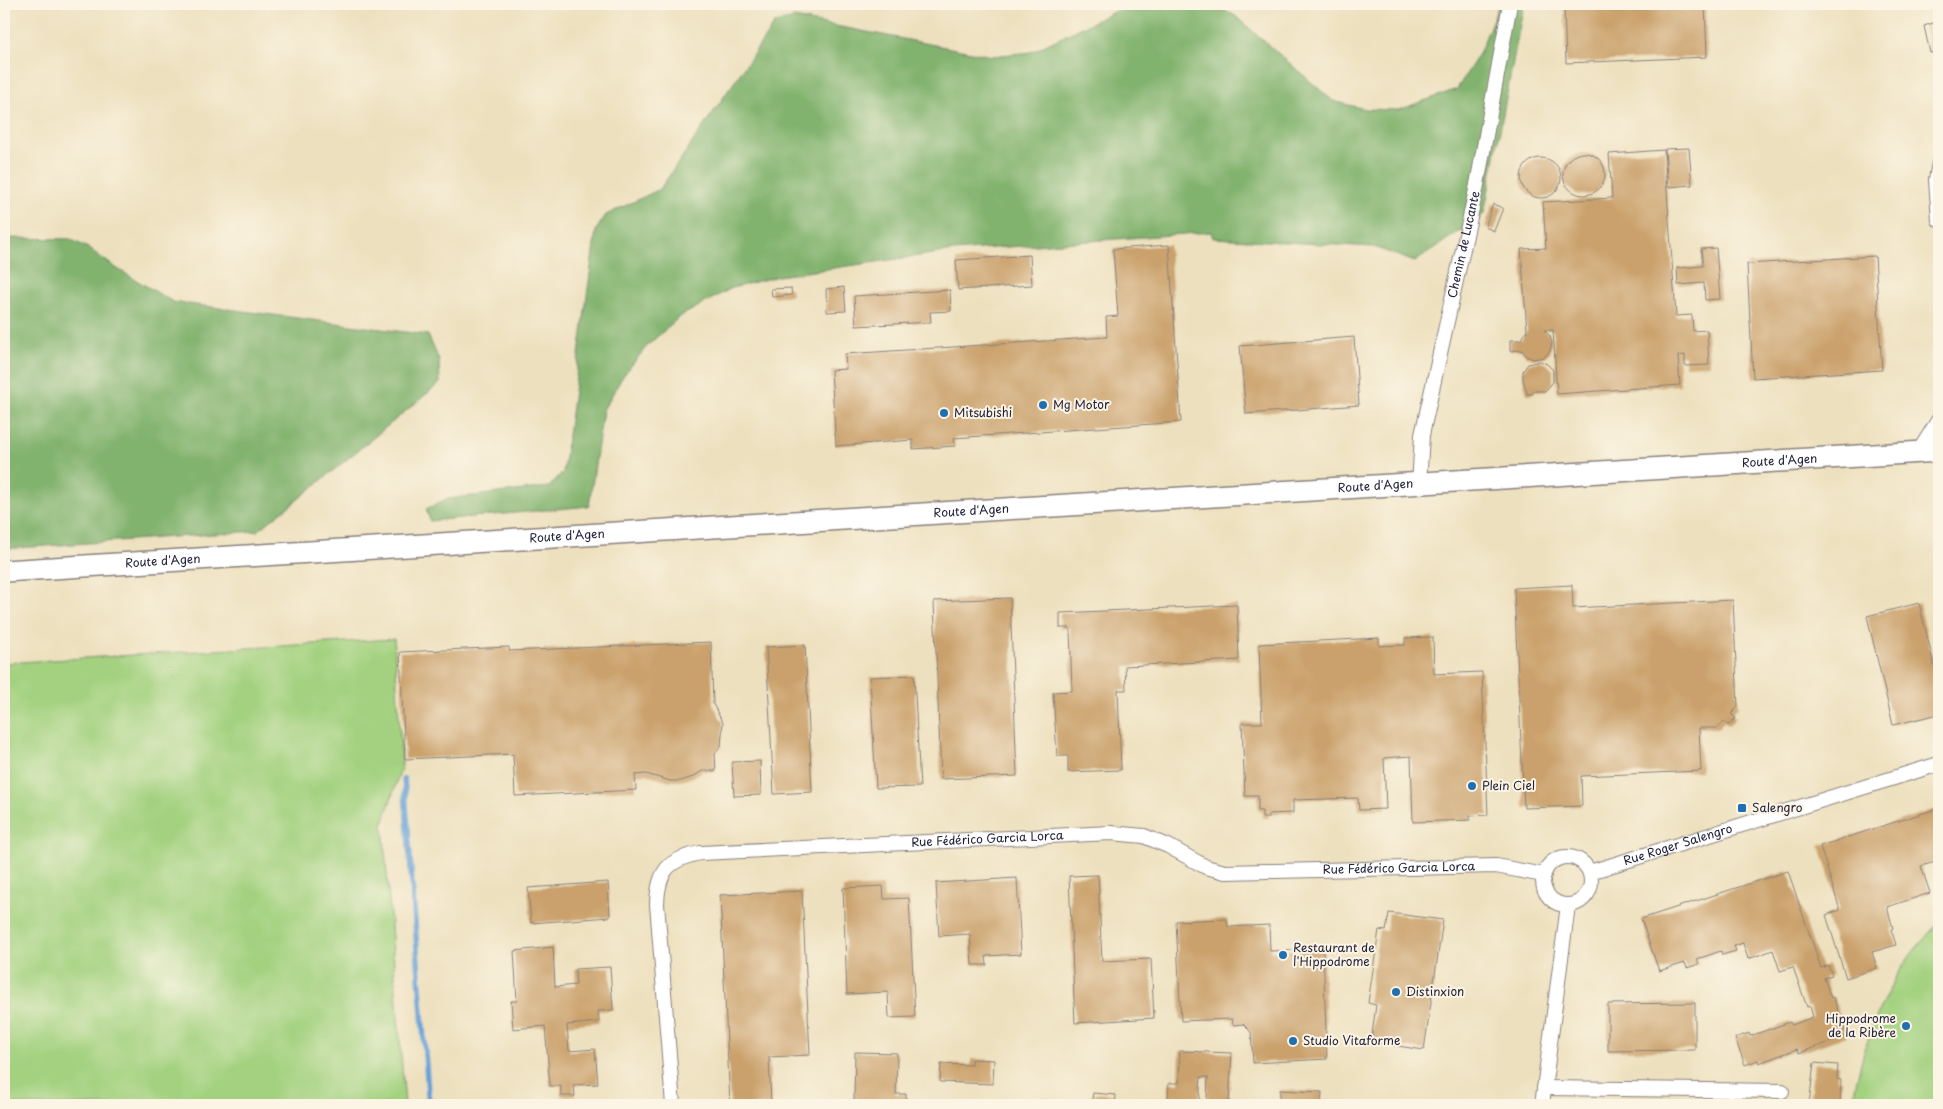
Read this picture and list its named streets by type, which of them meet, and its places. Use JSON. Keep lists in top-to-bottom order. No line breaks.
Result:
{"streets":{"main road":["Route d'Agen"],"street":["Chemin de Lucante","Rue Fédérico Garcia Lorca","Rue Roger Salengro"]},"crossings":[["Chemin de Lucante","Route d'Agen"],["Rue Fédérico Garcia Lorca","Rue Roger Salengro"]],"places":{"other":["Mg Motor","Mitsubishi","Plein Ciel","Restaurant de l'Hippodrome","Distinxion","Hippodrome de la Ribère","Studio Vitaforme"],"transit":["Salengro"]}}
